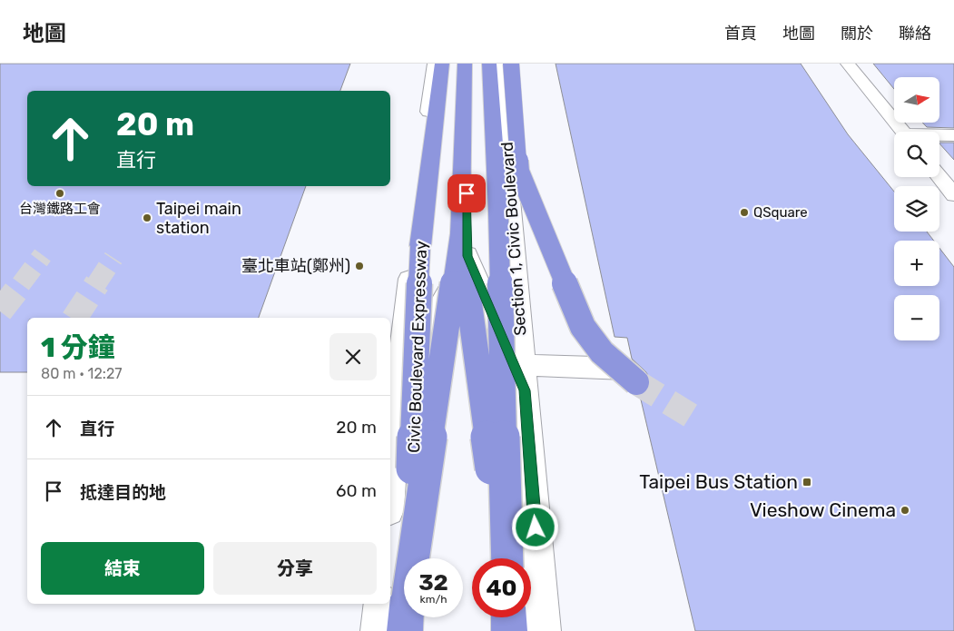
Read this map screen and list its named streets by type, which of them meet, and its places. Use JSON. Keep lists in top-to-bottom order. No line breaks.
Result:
{"streets":{"highway":["Civic Boulevard Expressway"],"street":["Section 1, Civic Boulevard"]},"places":{"other":["台灣鐵路工會","QSquare","Taipei main station","臺北車站(鄭州)","Vieshow Cinema"],"transit":["Taipei Bus Station"]},"north":"right","page":{"header":"地圖","nav":["首頁","地圖","關於","聯絡"],"map_buttons":["+","−"],"turn":["20 m","直行"],"heading":["1 分鐘","80 m · 12:27"],"list":[{"name":"直行","value":"20 m"},{"name":"抵達目的地","value":"60 m"}],"buttons":["結束","分享"],"speed":"32 km/h","limit":"40"}}
